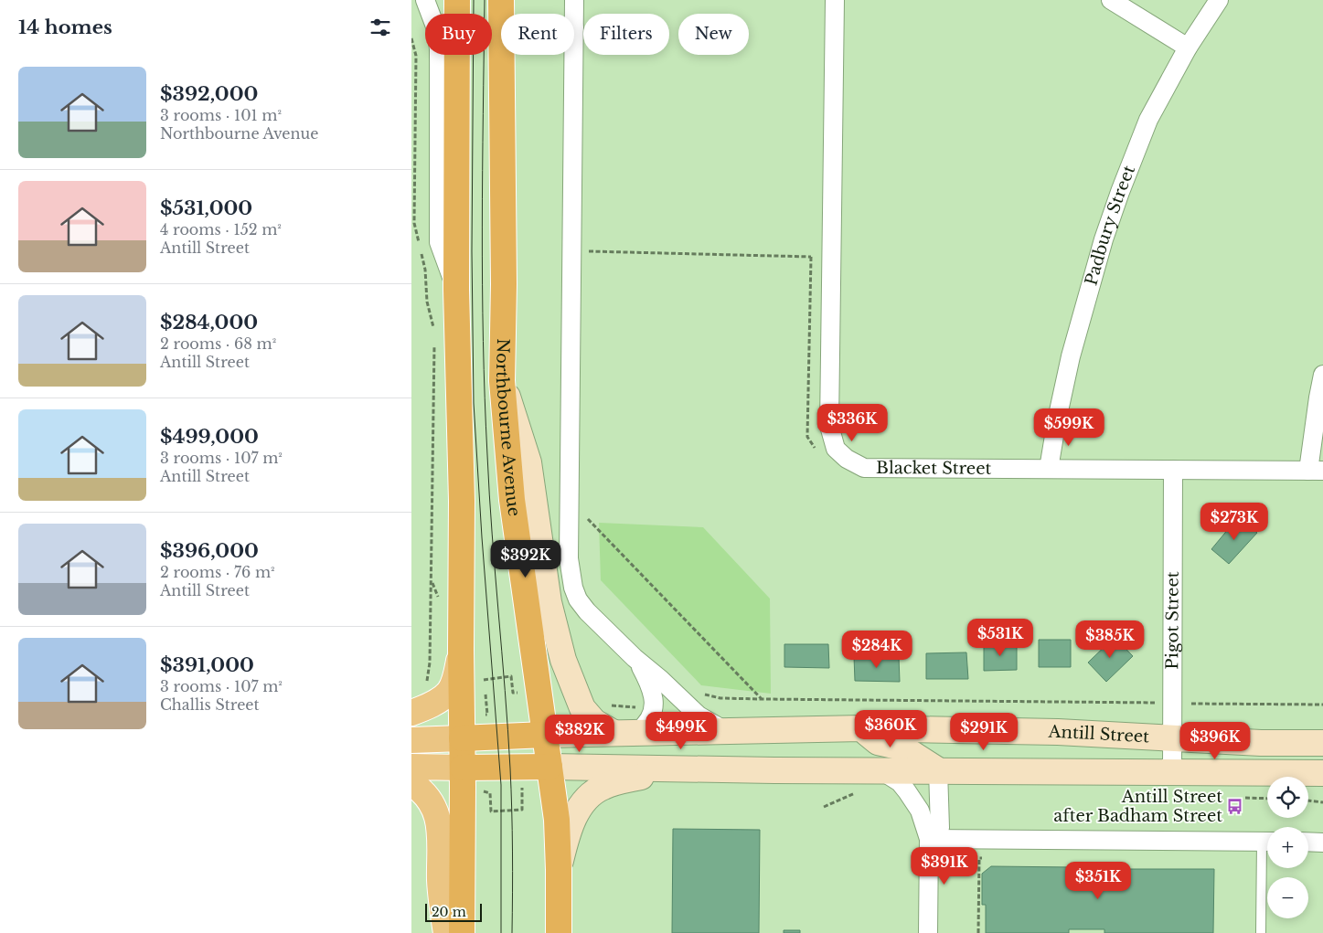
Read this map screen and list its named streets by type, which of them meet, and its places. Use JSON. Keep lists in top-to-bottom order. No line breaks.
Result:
{"streets":{"highway":["Northbourne Avenue"],"main road":["Antill Street"],"street":["Padbury Street","Blacket Street","Pigot Street"]},"crossings":[["Padbury Street","Blacket Street"],["Northbourne Avenue","Antill Street"],["Blacket Street","Pigot Street"],["Pigot Street","Antill Street"]],"places":{"bus stop":["Antill Street after Badham Street"]},"scale_bar":"20 m","page":{"heading":"14 homes","chip":["Buy","Rent","Filters","New"],"list":[{"name":"$392,000","note":"3 rooms · 101 m² · Northbourne Avenue"},{"name":"$531,000","note":"4 rooms · 152 m² · Antill Street"},{"name":"$284,000","note":"2 rooms · 68 m² · Antill Street"},{"name":"$499,000","note":"3 rooms · 107 m² · Antill Street"},{"name":"$396,000","note":"2 rooms · 76 m² · Antill Street"},{"name":"$391,000","note":"3 rooms · 107 m² · Challis Street"}],"price":["$336K","$599K","$273K","$392K","$531K","$385K","$284K","$360K","$499K","$291K","$382K","$396K","$391K","$351K"],"map_buttons":["+","−"],"scale":"20 m"}}
